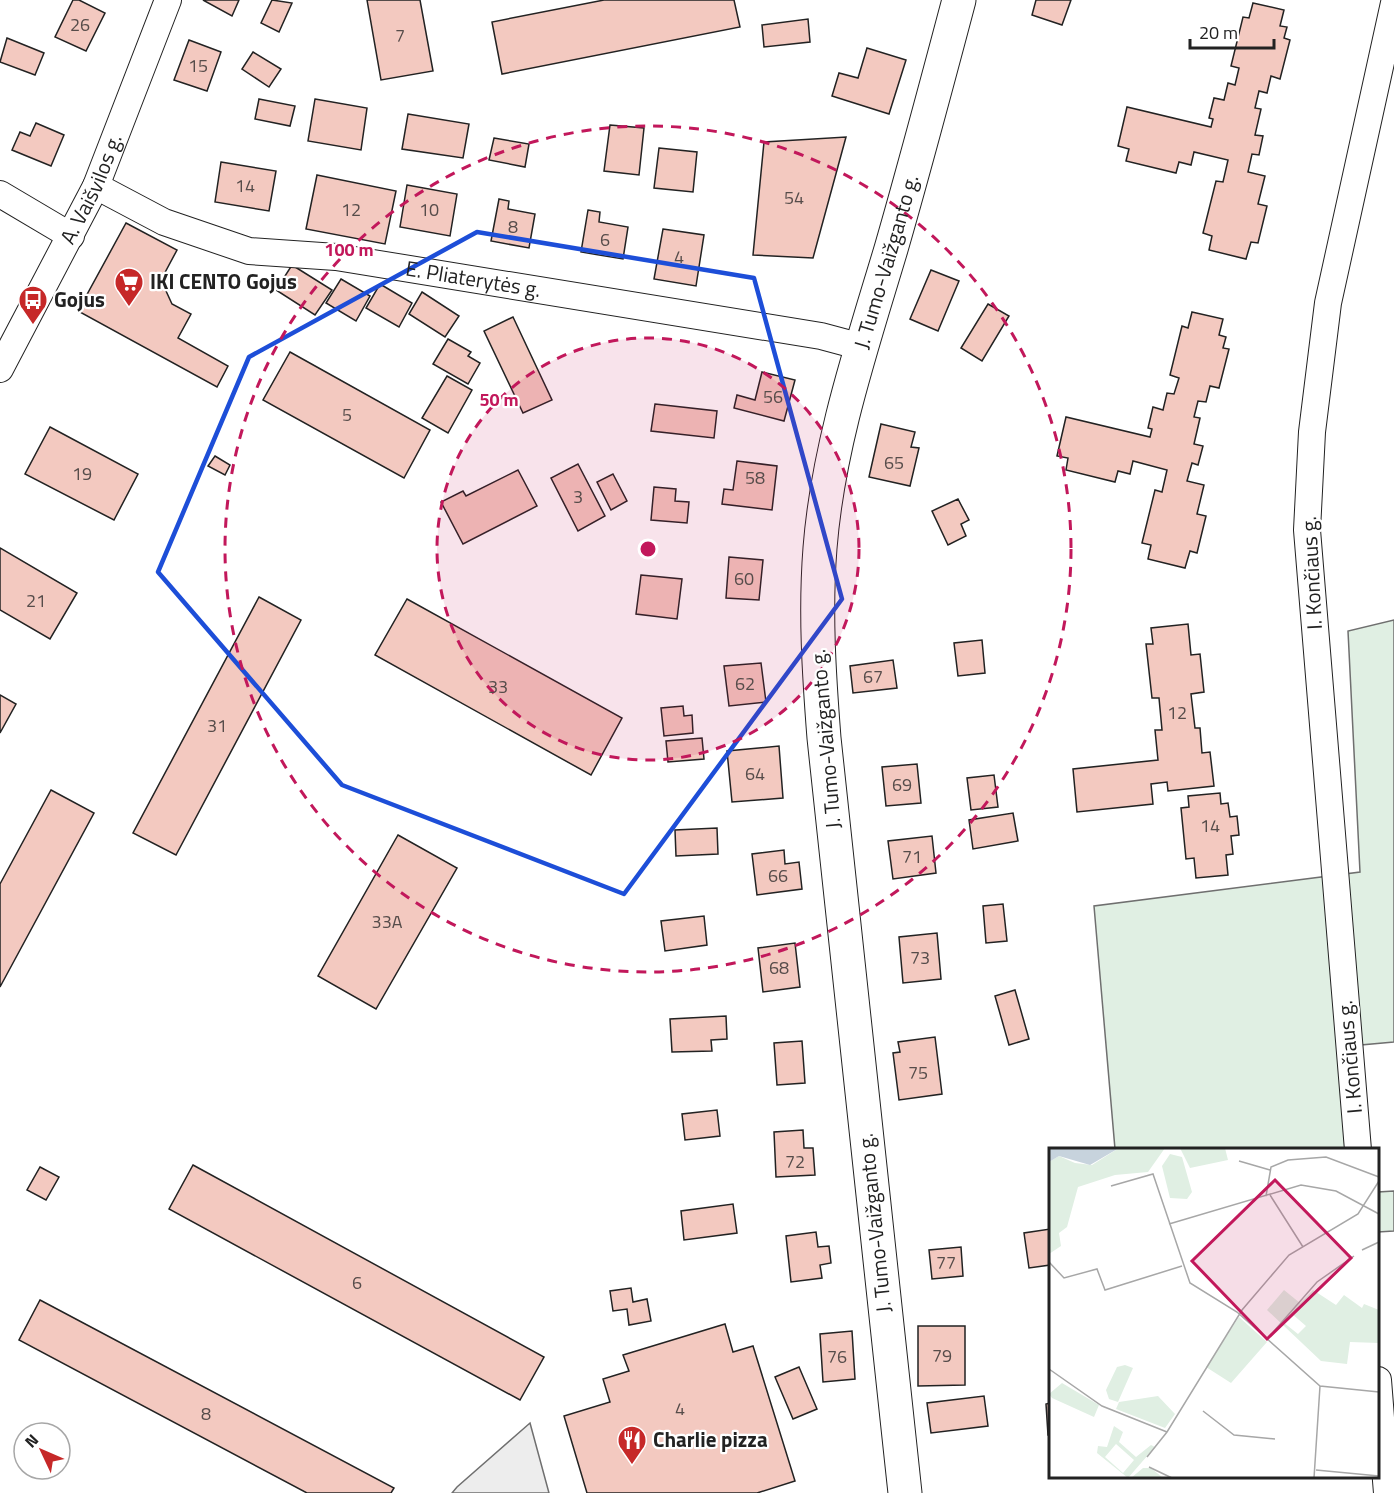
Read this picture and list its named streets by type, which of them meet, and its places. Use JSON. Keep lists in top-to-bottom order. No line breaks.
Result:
{"streets":{"main road":["J. Tumo-Vaižganto g."],"street":["A. Vaišvilos g.","E. Pliaterytės g.","I. Končiaus g."]},"crossings":[["A. Vaišvilos g.","E. Pliaterytės g."],["J. Tumo-Vaižganto g.","E. Pliaterytės g."]],"places":{"supermarket":["IKI CENTO Gojus"],"bus stop":["Gojus"],"restaurant":["Charlie pizza"]},"house_numbers":["26","7","15","14","54","12","10","8","6","4","56","5","65","19","58","3","60","21","67","62","33","12","31","64","69","14","71","66","33A","73","68","75","72","77","6","79","76","4","8"],"scale_bar":"20 m","north":"top left","rings":["100 m","50 m"]}
